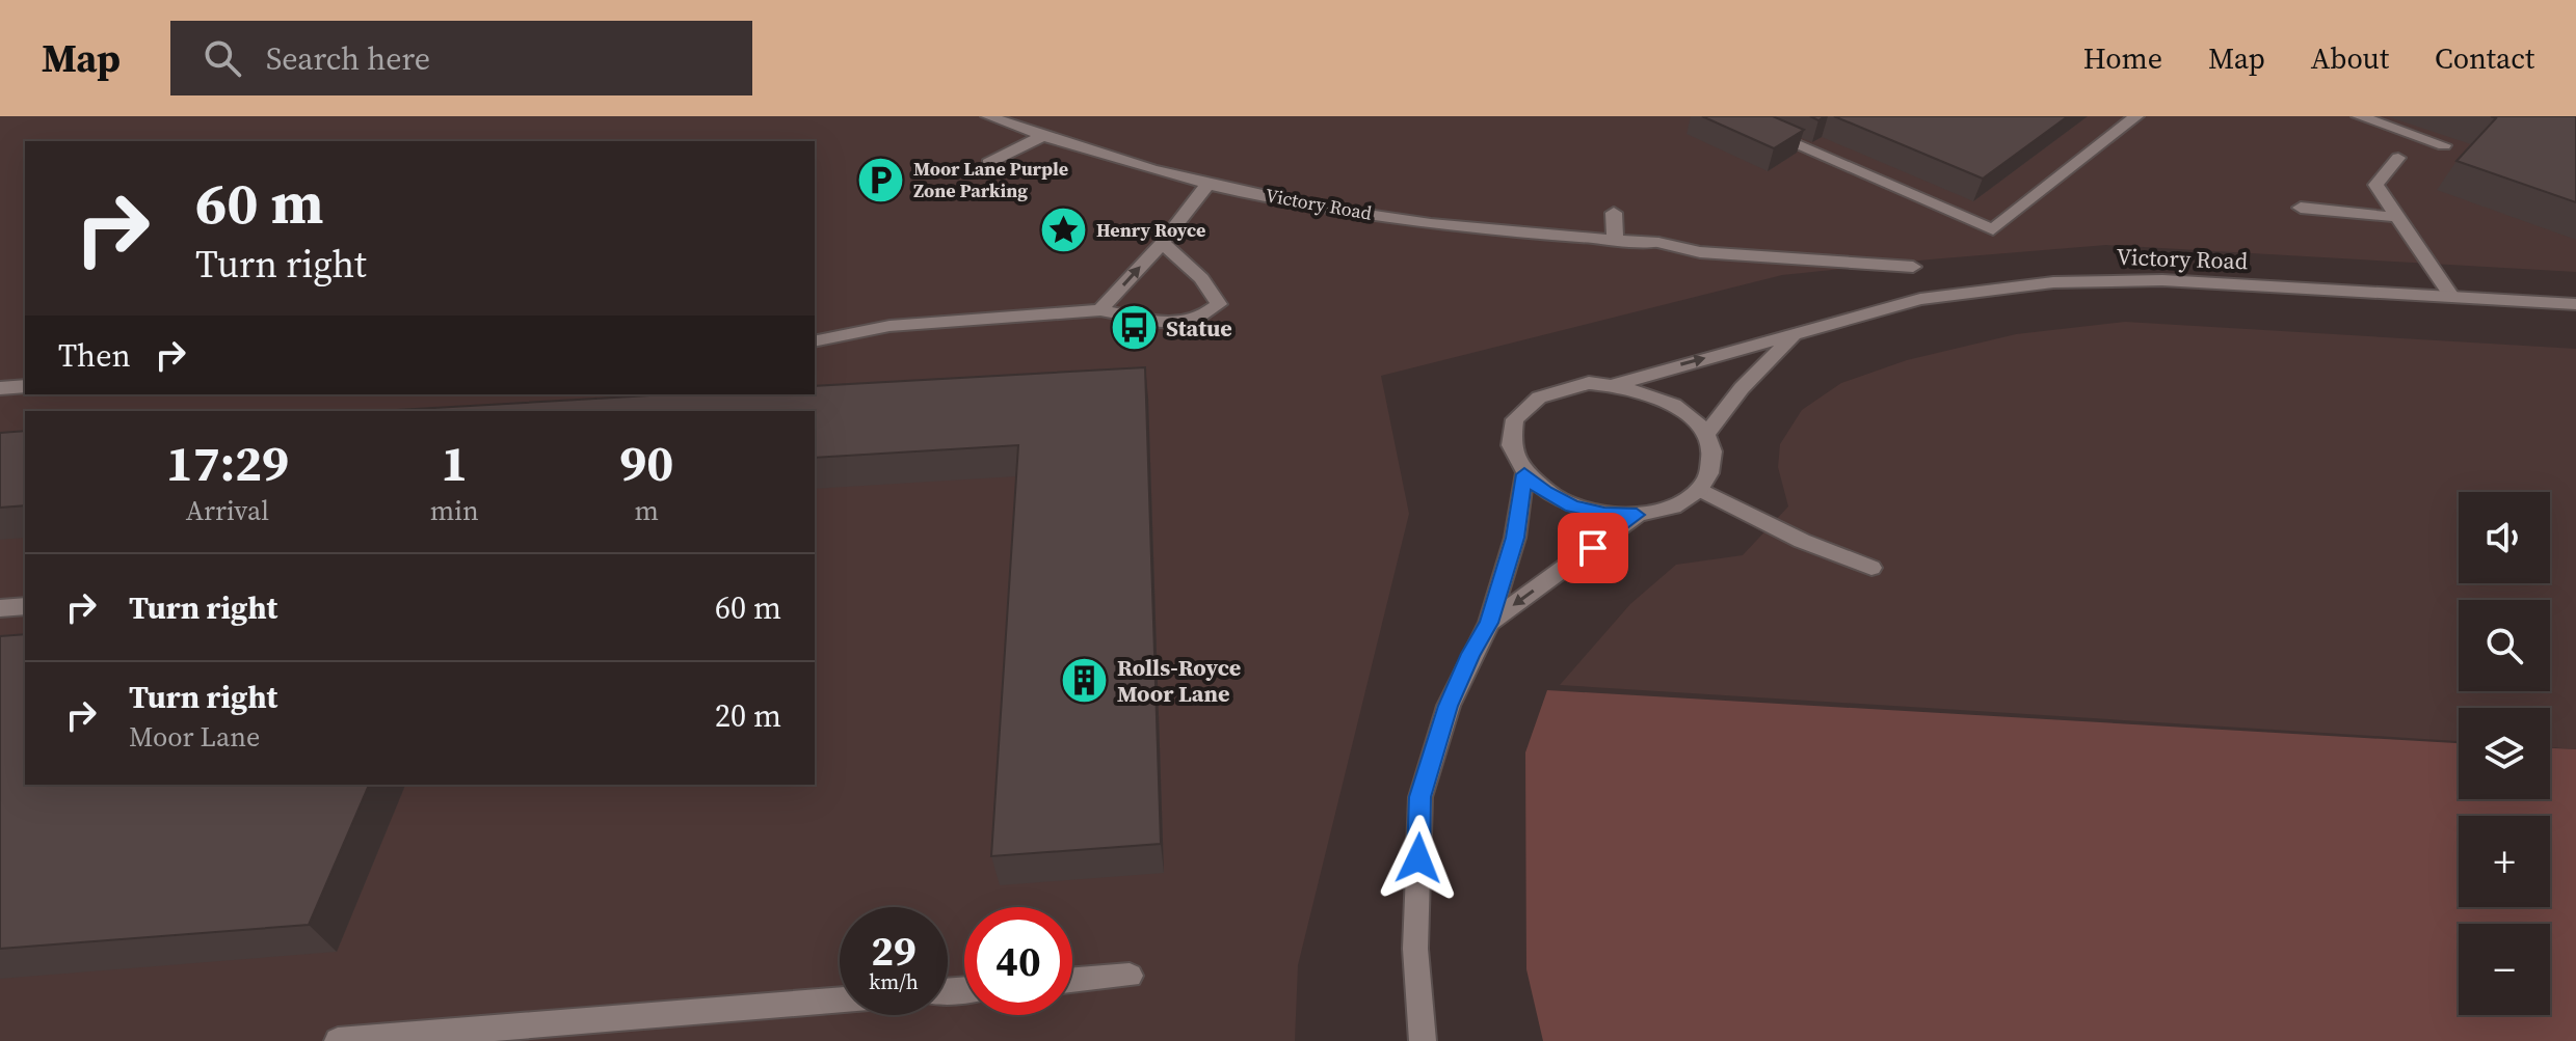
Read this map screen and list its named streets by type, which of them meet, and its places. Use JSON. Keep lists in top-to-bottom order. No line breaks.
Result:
{"streets":{"street":["Victory Road"]},"places":{"parking":["Moor Lane Purple Zone Parking"],"place":["Henry Royce"],"bus stop":["Statue"],"building":["Rolls-Royce Moor Lane"]},"page":{"header":"Map","search":"Search here","nav":["Home","Map","About","Contact"],"turn":["60 m","Turn right"],"then":"Then","eta":["17:29","Arrival","1","min","90","m"],"map_buttons":["+","−"],"list":[{"name":"Turn right","value":"60 m"},{"name":"Turn right","note":"Moor Lane","value":"20 m"}],"speed":"29 km/h","limit":"40"}}
